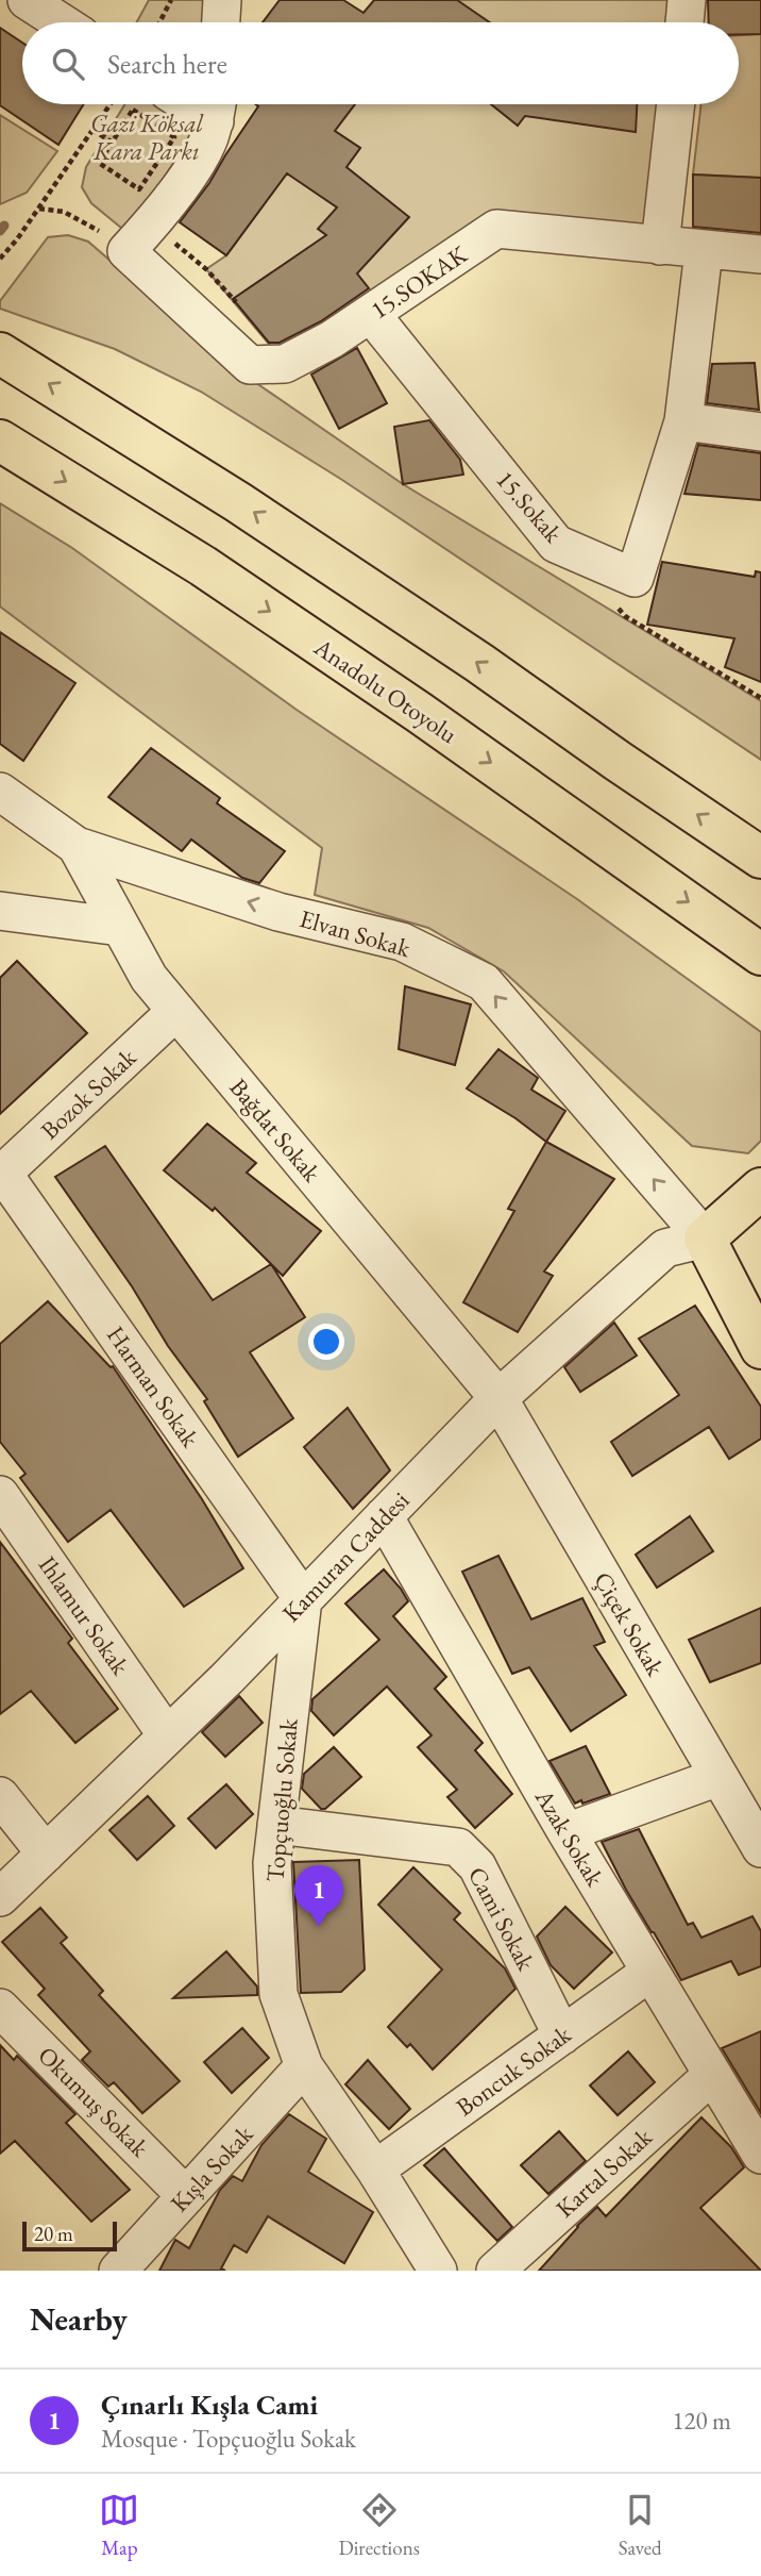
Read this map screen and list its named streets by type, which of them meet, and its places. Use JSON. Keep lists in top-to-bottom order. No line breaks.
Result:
{"streets":{"main road":["Anadolu Otoyolu"],"street":["15.SOKAK","15.Sokak","Elvan Sokak","Bozok Sokak","Bağdat Sokak","Harman Sokak","Kamuran Caddesi","Ihlamur Sokak","Çiçek Sokak","Topçuoğlu Sokak","Azak Sokak","Cami Sokak","Boncuk Sokak","Okumuş Sokak","Kışla Sokak","Kartal Sokak"]},"crossings":[["15.SOKAK","15.Sokak"],["Elvan Sokak","Bağdat Sokak"],["Elvan Sokak","Kamuran Caddesi"],["Bozok Sokak","Bağdat Sokak"],["Bozok Sokak","Harman Sokak"],["Bağdat Sokak","Kamuran Caddesi"],["Bağdat Sokak","Çiçek Sokak"],["Harman Sokak","Kamuran Caddesi"],["Harman Sokak","Topçuoğlu Sokak"],["Kamuran Caddesi","Ihlamur Sokak"],["Kamuran Caddesi","Çiçek Sokak"],["Kamuran Caddesi","Topçuoğlu Sokak"],["Kamuran Caddesi","Azak Sokak"],["Topçuoğlu Sokak","Cami Sokak"],["Topçuoğlu Sokak","Boncuk Sokak"],["Topçuoğlu Sokak","Kışla Sokak"],["Azak Sokak","Boncuk Sokak"],["Azak Sokak","Kartal Sokak"],["Cami Sokak","Boncuk Sokak"],["Okumuş Sokak","Kışla Sokak"]],"one_way":["Elvan Sokak"],"parks":["Gazi Köksal Kara Parkı"],"scale_bar":"20 m","page":{"search":"Search here","pins":"1","scale":"20 m","heading":"Nearby","list":[{"mark":"1","name":"Çınarlı Kışla Cami","note":"Mosque · Topçuoğlu Sokak","value":"120 m"}],"nav":["Map","Directions","Saved"]}}
